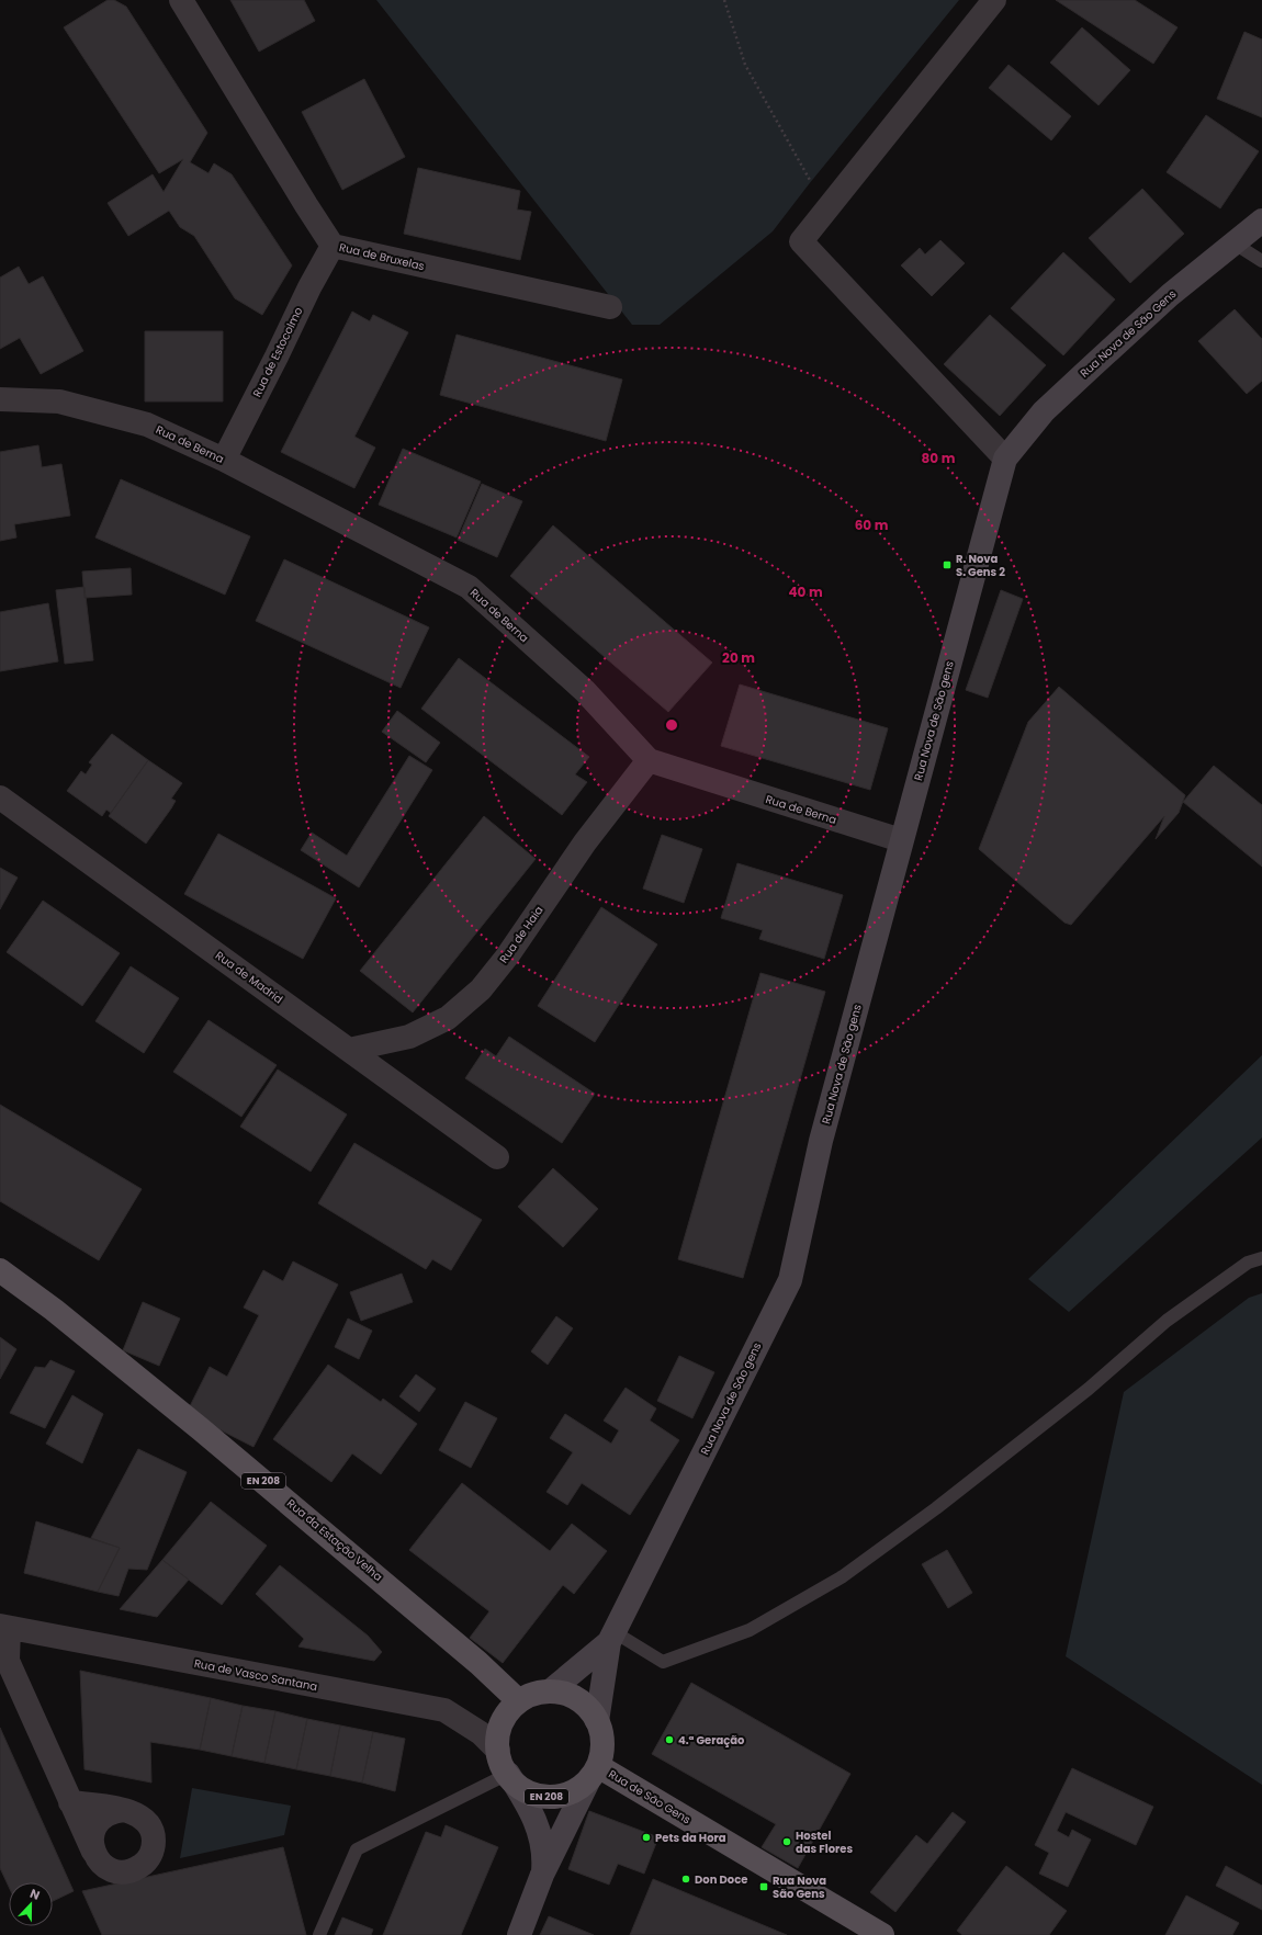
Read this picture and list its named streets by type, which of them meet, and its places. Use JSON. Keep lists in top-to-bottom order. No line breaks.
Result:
{"streets":{"main road":["EN 208","Rua da Estação Velha","Rua de São Gens"],"street":["Rua de Bruxelas","Rua Nova de São Gens","Rua de Estocolmo","Rua de Berna","Rua Nova de São gens","Rua de Haia","Rua de Madrid","Rua de Vasco Santana"]},"crossings":[["Rua de Bruxelas","Rua de Estocolmo"],["Rua Nova de São Gens","Rua Nova de São gens"],["Rua de Estocolmo","Rua de Berna"],["Rua de Berna","Rua Nova de São gens"],["Rua de Berna","Rua de Haia"],["Rua Nova de São gens","EN 208"],["Rua Nova de São gens","Rua da Estação Velha"],["Rua Nova de São gens","Rua de Vasco Santana"],["Rua Nova de São gens","Rua de São Gens"],["Rua de Haia","Rua de Madrid"],["EN 208","Rua da Estação Velha"],["EN 208","Rua de Vasco Santana"],["EN 208","Rua de São Gens"],["Rua da Estação Velha","Rua de Vasco Santana"],["Rua da Estação Velha","Rua de São Gens"],["Rua de Vasco Santana","Rua de São Gens"]],"places":{"transit":["R. Nova S. Gens 2","Rua Nova São Gens"],"other":["4.ª Geração","Pets da Hora","Hostel das Flores","Don Doce"]},"north":"top","rings":["80 m","60 m","40 m","20 m"]}
